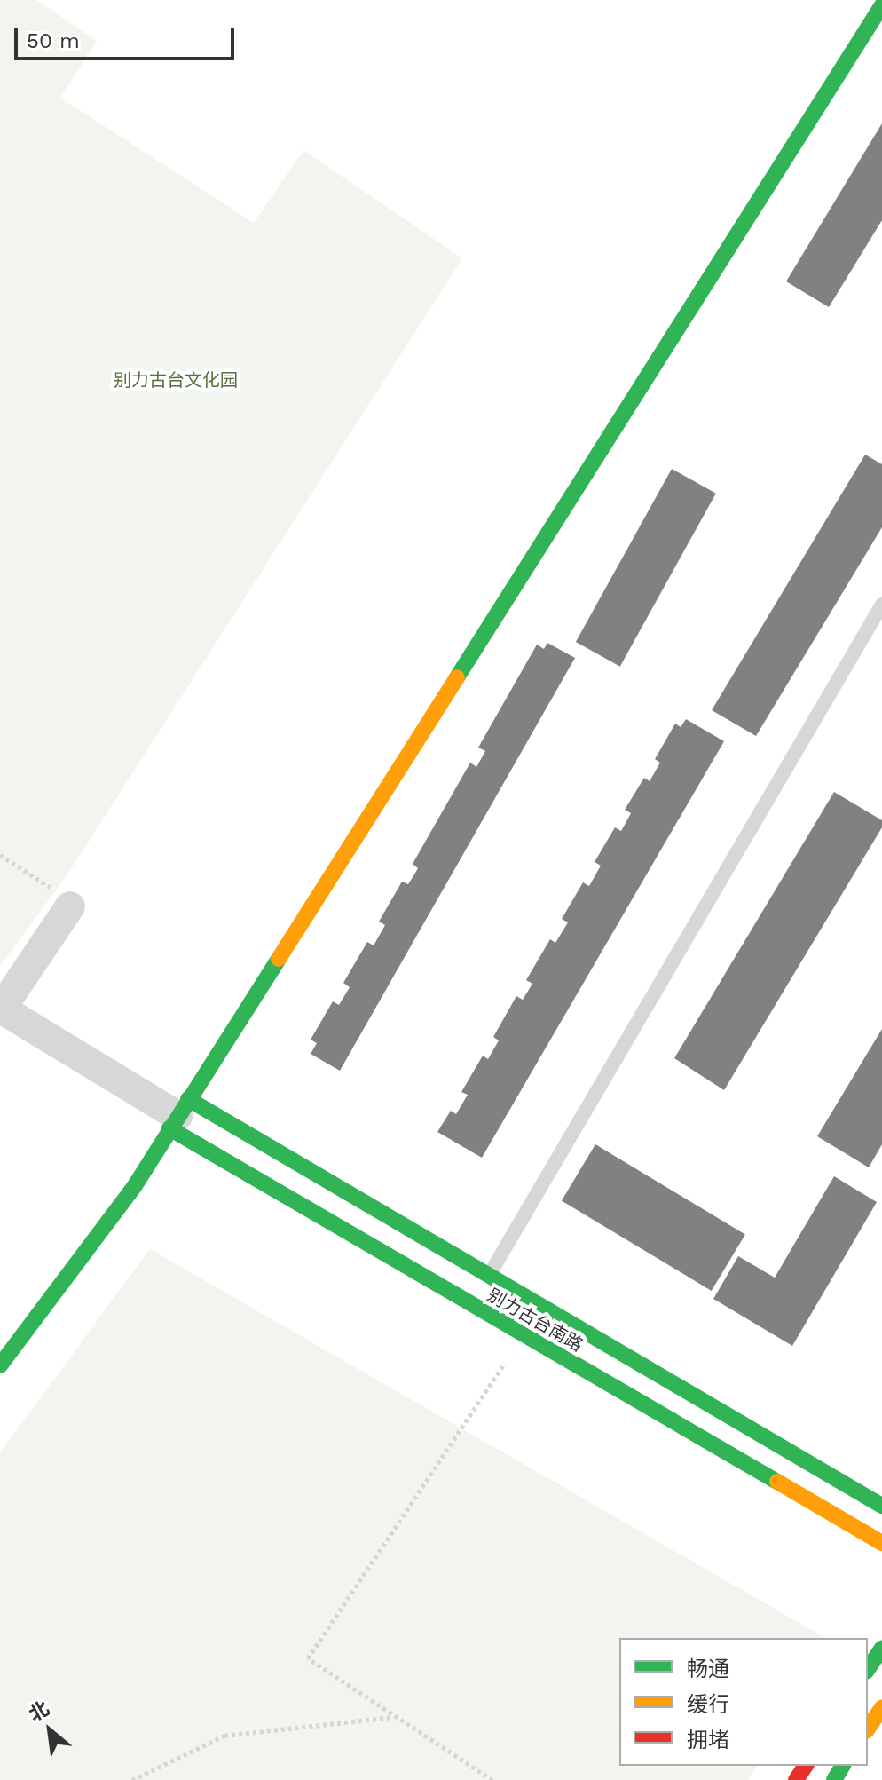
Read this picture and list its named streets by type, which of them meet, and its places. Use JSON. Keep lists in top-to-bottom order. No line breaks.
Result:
{"streets":{"street":["别力古台南路"]},"parks":["别力古台文化园"],"legend":["畅通","缓行","拥堵"],"scale_bar":"50 m","north":"top left"}
